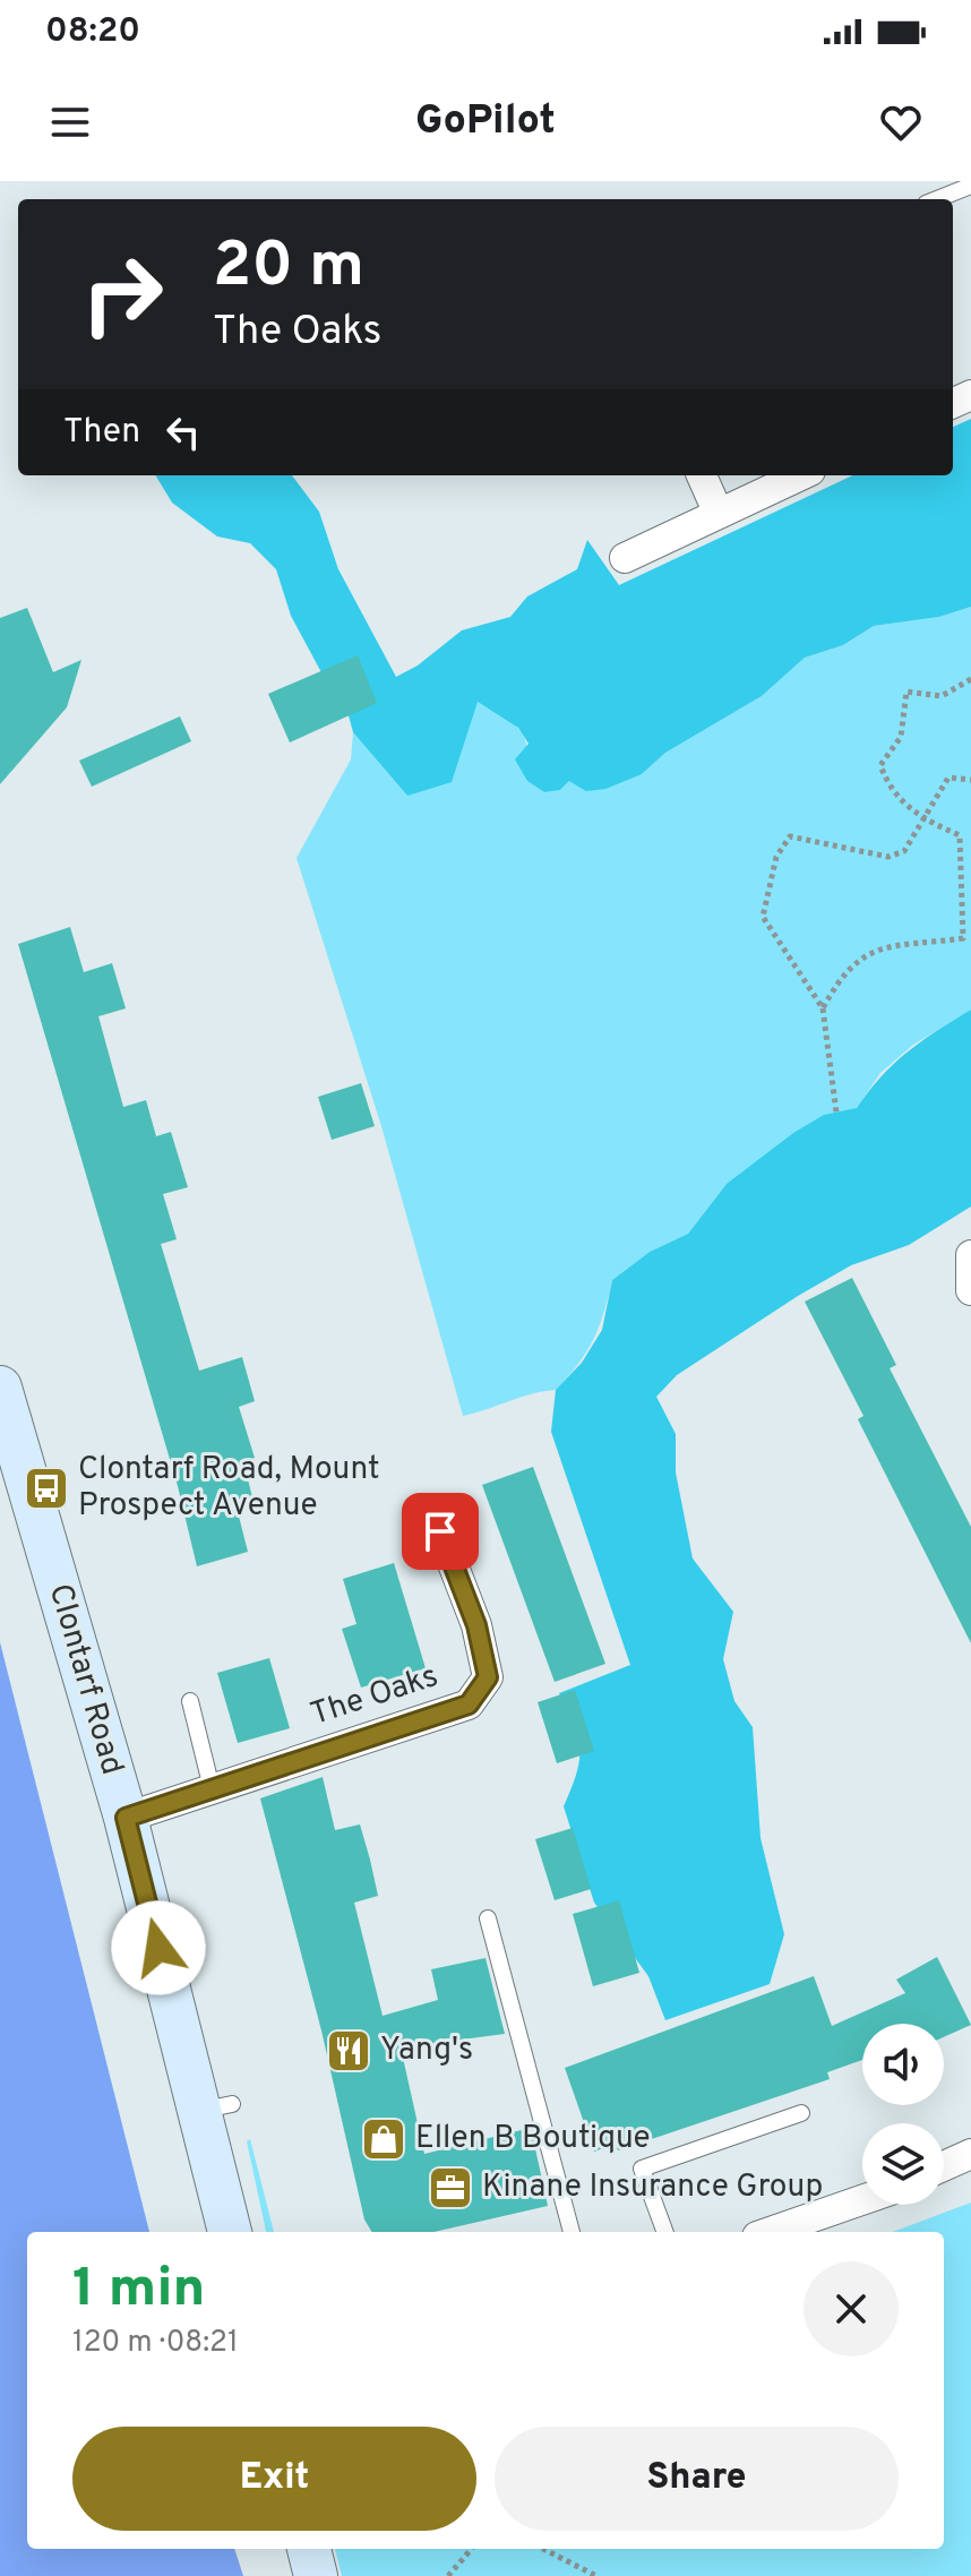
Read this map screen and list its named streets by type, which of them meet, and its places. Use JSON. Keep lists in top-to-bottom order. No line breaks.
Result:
{"streets":{"main road":["Clontarf Road"],"street":["The Oaks"]},"crossings":[["Clontarf Road","The Oaks"]],"places":{"bus stop":["Clontarf Road, Mount Prospect Avenue"],"restaurant":["Yang's"],"shop":["Ellen B Boutique"],"office":["Kinane Insurance Group"]},"page":{"status":"08:20","header":"GoPilot","turn":["20 m","The Oaks"],"then":"Then","heading":["1 min","120 m · 08:21"],"buttons":["Exit","Share"]}}
